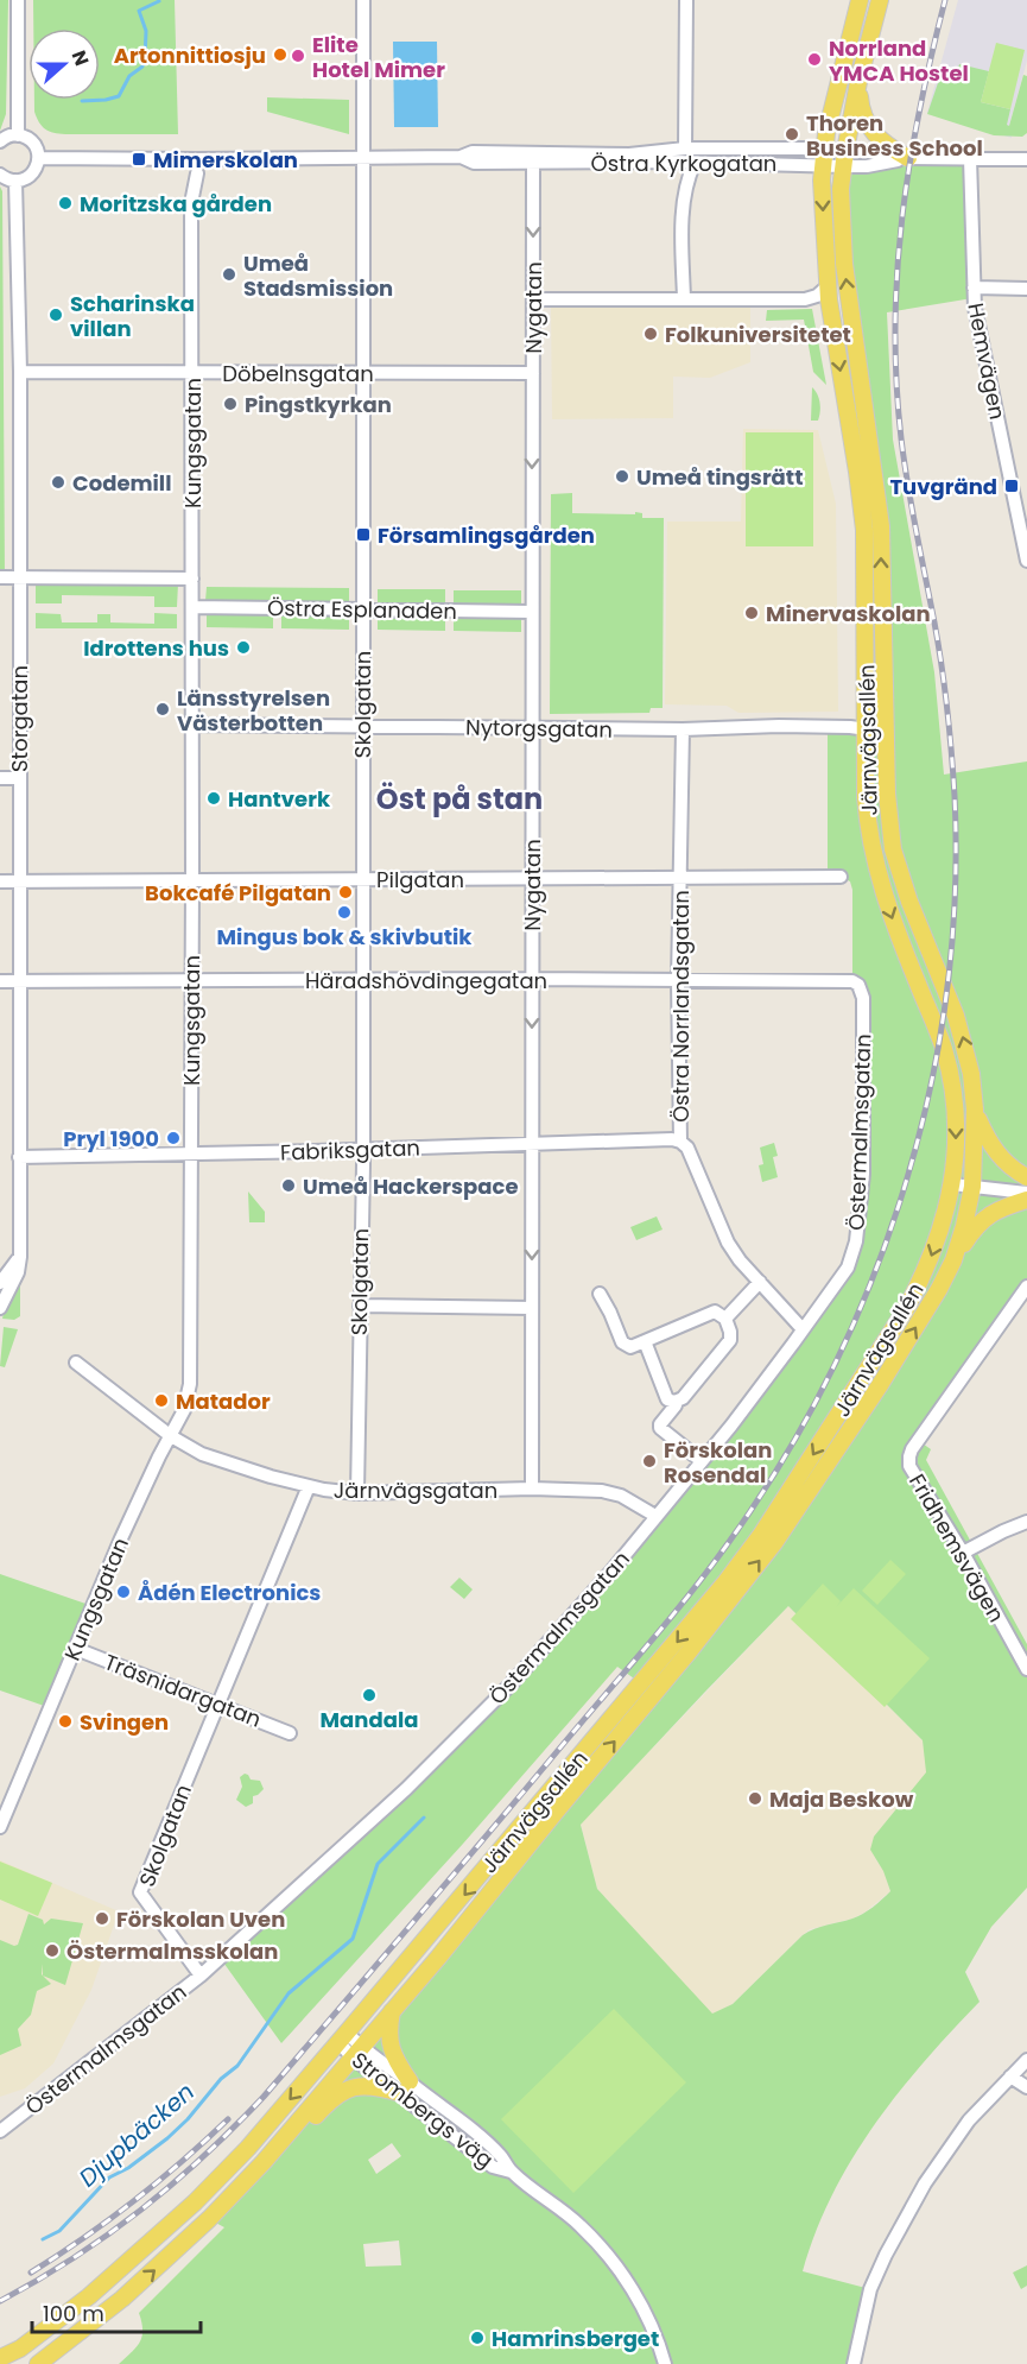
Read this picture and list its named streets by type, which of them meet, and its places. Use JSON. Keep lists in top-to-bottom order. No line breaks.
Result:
{"streets":{"main road":["Järnvägsallén"],"street":["Östra Kyrkogatan","Nygatan","Hemvägen","Döbelnsgatan","Kungsgatan","Östra Esplanaden","Skolgatan","Storgatan","Nytorgsgatan","Pilgatan","Häradshövdingegatan","Östra Norrlandsgatan","Östermalmsgatan","Fabriksgatan","Järnvägsgatan","Fridhemsvägen","Träsnidargatan","Strombergs väg"]},"crossings":[["Östra Kyrkogatan","Nygatan"],["Östra Kyrkogatan","Hemvägen"],["Östra Kyrkogatan","Skolgatan"],["Östra Kyrkogatan","Järnvägsallén"],["Nygatan","Döbelnsgatan"],["Nygatan","Östra Esplanaden"],["Nygatan","Nytorgsgatan"],["Nygatan","Pilgatan"],["Nygatan","Häradshövdingegatan"],["Nygatan","Fabriksgatan"],["Nygatan","Järnvägsgatan"],["Döbelnsgatan","Kungsgatan"],["Döbelnsgatan","Skolgatan"],["Döbelnsgatan","Storgatan"],["Kungsgatan","Östra Esplanaden"],["Kungsgatan","Nytorgsgatan"],["Kungsgatan","Pilgatan"],["Kungsgatan","Häradshövdingegatan"],["Kungsgatan","Fabriksgatan"],["Kungsgatan","Järnvägsgatan"],["Kungsgatan","Träsnidargatan"],["Östra Esplanaden","Skolgatan"],["Skolgatan","Nytorgsgatan"],["Skolgatan","Pilgatan"],["Skolgatan","Häradshövdingegatan"],["Skolgatan","Östermalmsgatan"],["Skolgatan","Fabriksgatan"],["Skolgatan","Järnvägsgatan"],["Skolgatan","Träsnidargatan"],["Storgatan","Pilgatan"],["Storgatan","Häradshövdingegatan"],["Storgatan","Fabriksgatan"],["Nytorgsgatan","Järnvägsallén"],["Nytorgsgatan","Östra Norrlandsgatan"],["Järnvägsallén","Strombergs väg"],["Pilgatan","Östra Norrlandsgatan"],["Häradshövdingegatan","Östra Norrlandsgatan"],["Häradshövdingegatan","Östermalmsgatan"],["Östra Norrlandsgatan","Östermalmsgatan"],["Östra Norrlandsgatan","Fabriksgatan"],["Östermalmsgatan","Järnvägsgatan"]],"one_way":["Nygatan"],"districts":["Öst på stan"],"water":["Djupbäcken"],"places":{"other":["Artonnittiosju","Elite Hotel Mimer","Norrland YMCA Hostel","Thoren Business School","Moritzska gården","Umeå Stadsmission","Scharinska villan","Folkuniversitetet","Pingstkyrkan","Umeå tingsrätt","Codemill","Minervaskolan","Idrottens hus","Länsstyrelsen Västerbotten","Hantverk","Bokcafé Pilgatan","Mingus bok & skivbutik","Pryl 1900","Umeå Hackerspace","Matador","Förskolan Rosendal","Ådén Electronics","Mandala","Svingen","Maja Beskow","Förskolan Uven","Östermalmsskolan","Hamrinsberget"],"transit":["Mimerskolan","Tuvgränd","Församlingsgården"]},"scale_bar":"100 m","north":"right"}
